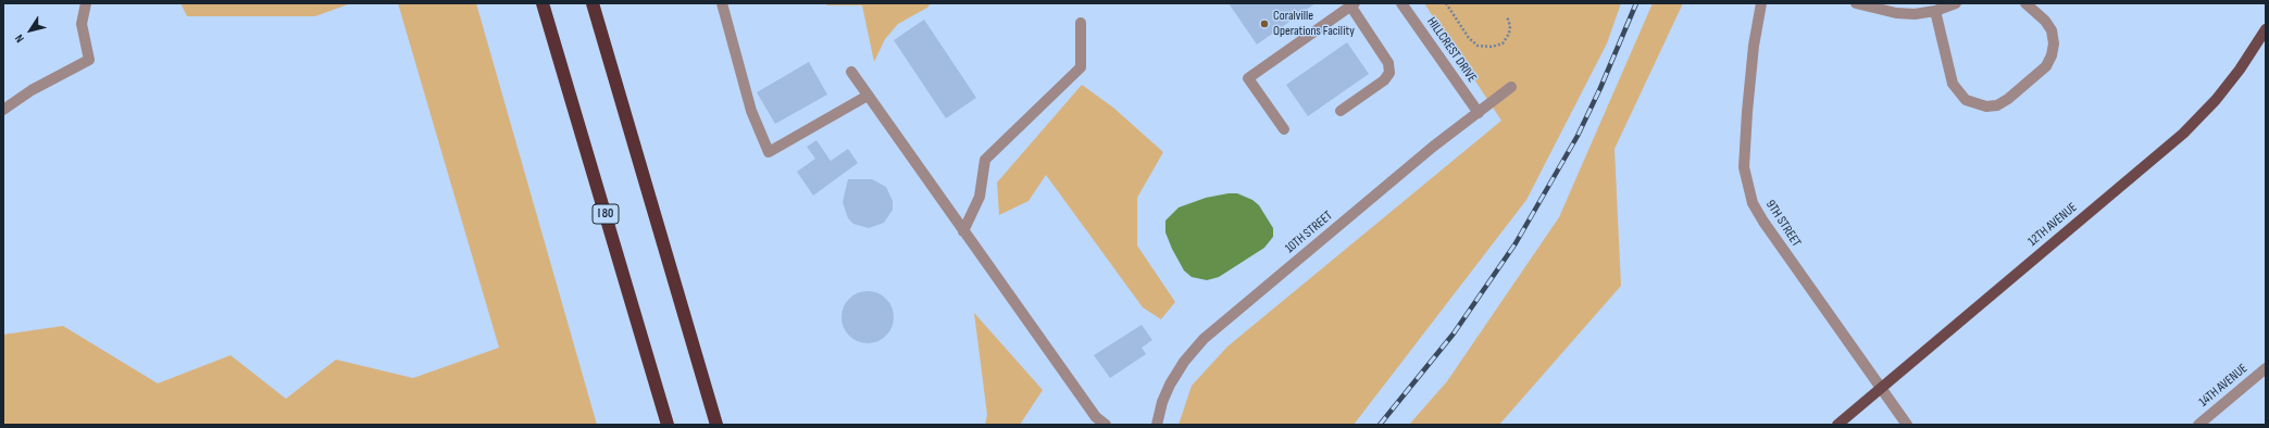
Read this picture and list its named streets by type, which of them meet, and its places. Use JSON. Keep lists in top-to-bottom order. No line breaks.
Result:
{"streets":{"highway":["I 80"],"main road":["12TH AVENUE"],"street":["HILLCREST DRIVE","9TH STREET","10TH STREET","14TH AVENUE"]},"crossings":[["HILLCREST DRIVE","10TH STREET"],["9TH STREET","12TH AVENUE"]],"places":["Coralville Operations Facility"],"north":"bottom left"}
